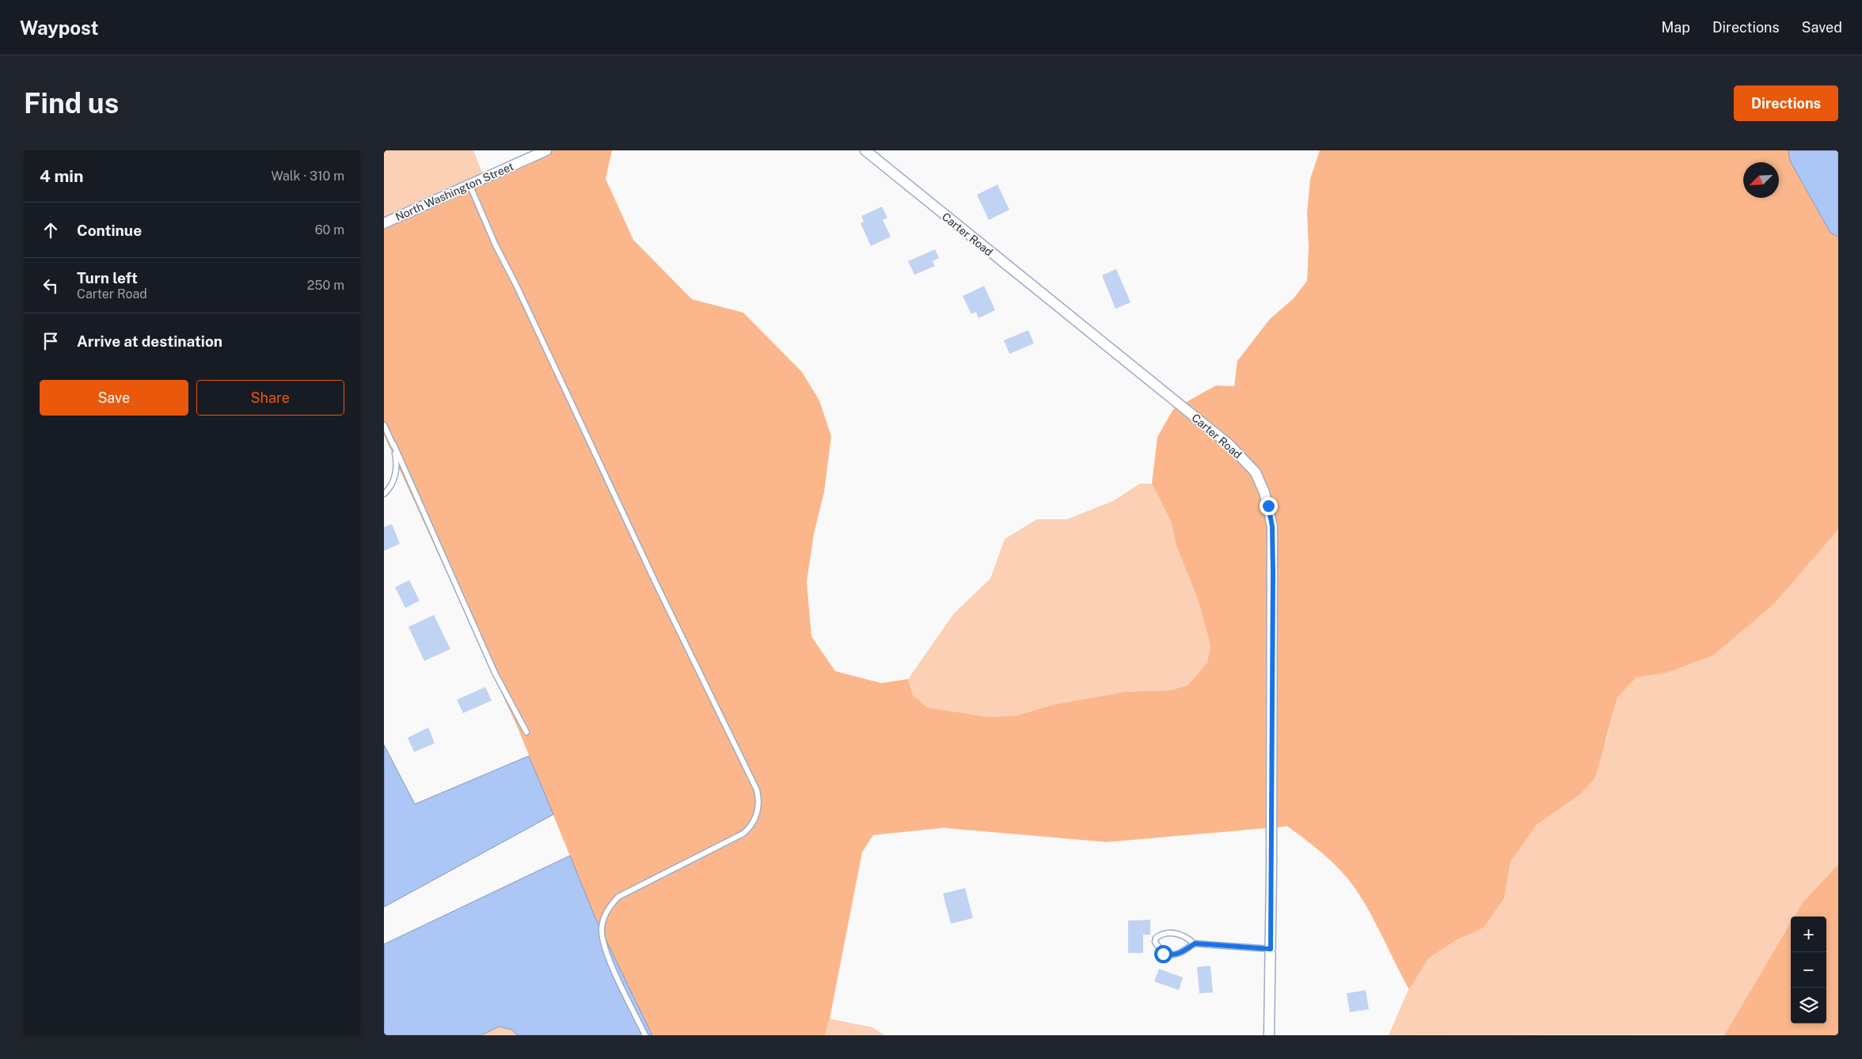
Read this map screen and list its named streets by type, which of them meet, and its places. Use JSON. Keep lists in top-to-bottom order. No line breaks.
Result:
{"streets":{"street":["North Washington Street","Carter Road"]},"north":"bottom left","page":{"header":"Waypost","nav":["Map","Directions","Saved"],"buttons":["Directions",["Save","Share"]],"title":"Find us","heading":["4 min","Walk · 310 m"],"list":[["Continue","60 m"],["Turn left","Carter Road","250 m"],"Arrive at destination"],"map_buttons":["+","−"]}}
